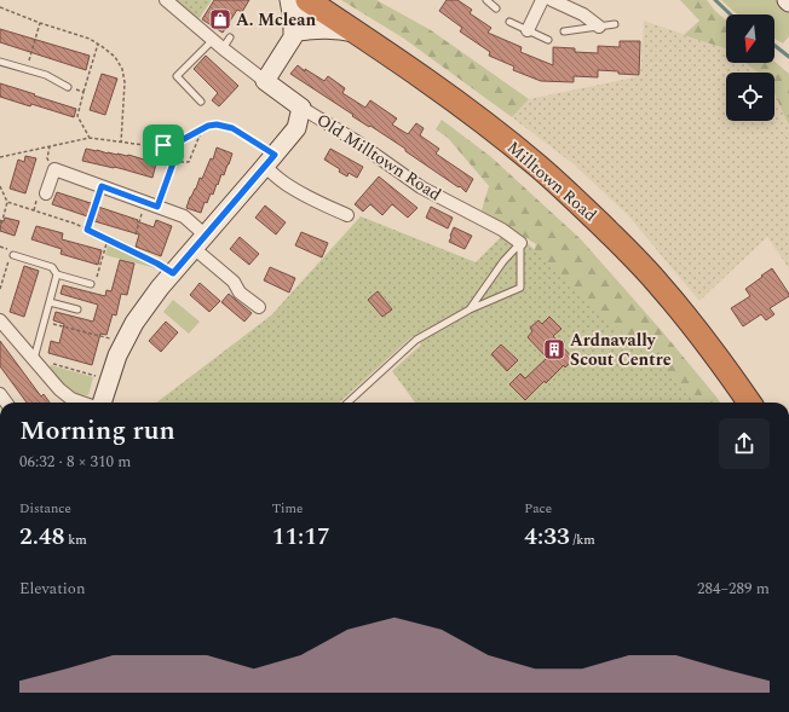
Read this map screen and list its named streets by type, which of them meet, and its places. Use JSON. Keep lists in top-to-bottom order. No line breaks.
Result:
{"streets":{"highway":["Milltown Road"],"street":["Old Milltown Road"]},"places":{"shop":["A. Mclean"],"building":["Ardnavally Scout Centre"]},"north":"bottom","page":{"heading":["Morning run","06:32 · 8 × 310 m"],"stats":[["Distance","2.48 km"],["Time","11:17"],["Pace","4:33 /km"]],"chart":["Elevation","284–289 m"]}}
